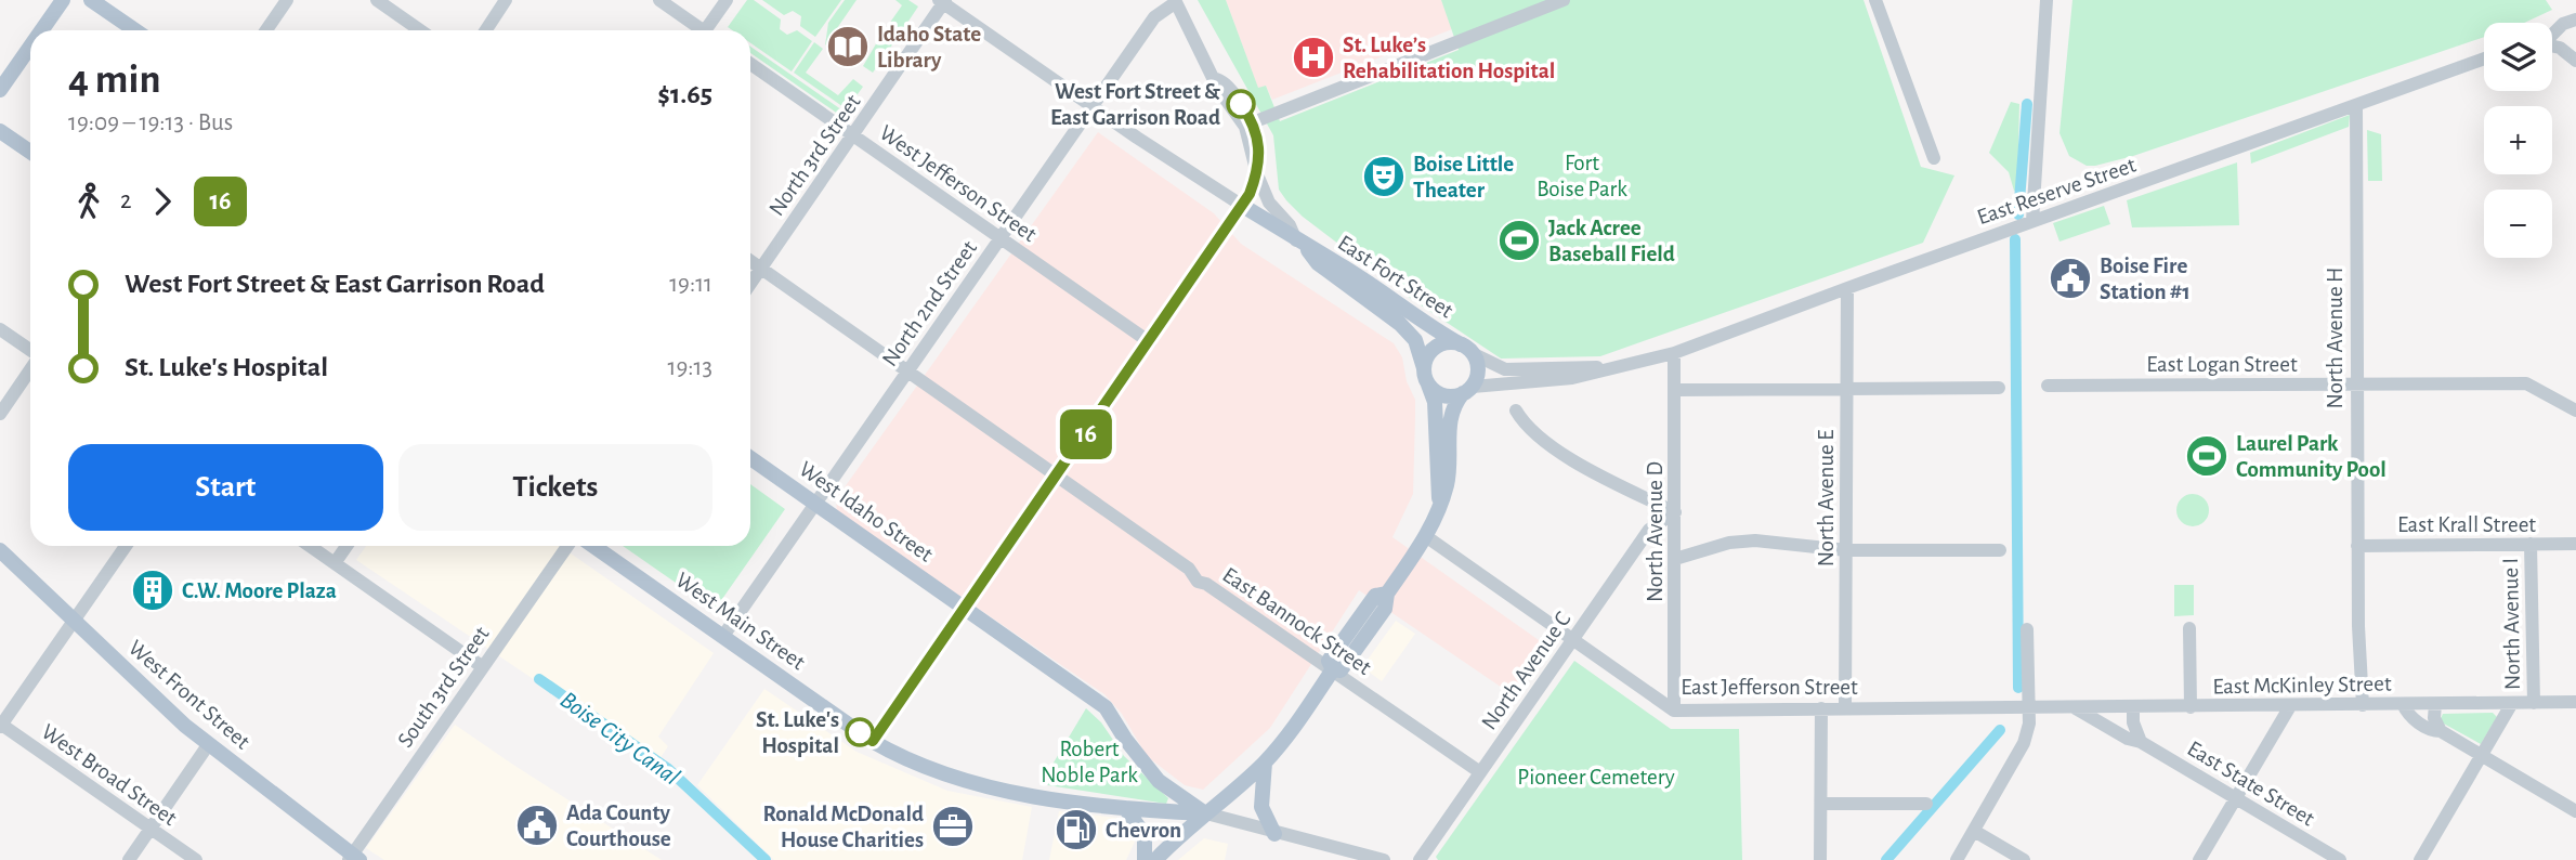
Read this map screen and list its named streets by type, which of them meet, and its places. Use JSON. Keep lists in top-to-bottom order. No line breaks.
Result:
{"streets":{"main road":["East Fort Street","West Idaho Street","West Main Street","West Front Street"],"street":["North 3rd Street","West Jefferson Street","East Reserve Street","North 2nd Street","North Avenue H","East Logan Street","North Avenue E","East Krall Street","North Avenue D","East Bannock Street","North Avenue I","North Avenue C","East McKinley Street","South 3rd Street","East Jefferson Street","West Broad Street","East State Street"]},"crossings":[["North 3rd Street","West Jefferson Street"],["North 3rd Street","East Bannock Street"],["West Jefferson Street","North 2nd Street"],["East Reserve Street","East Fort Street"],["East Reserve Street","North Avenue H"],["East Reserve Street","North Avenue E"],["East Reserve Street","North Avenue D"],["East Fort Street","East Bannock Street"],["East Fort Street","East Jefferson Street"],["North 2nd Street","West Idaho Street"],["North 2nd Street","West Main Street"],["North 2nd Street","East Bannock Street"],["North Avenue H","East Logan Street"],["North Avenue H","East Krall Street"],["North Avenue H","East McKinley Street"],["North Avenue E","East Jefferson Street"],["West Idaho Street","West Main Street"],["East Krall Street","North Avenue I"],["North Avenue D","North Avenue C"],["North Avenue D","East Jefferson Street"],["East Bannock Street","North Avenue C"],["North Avenue I","East McKinley Street"],["North Avenue C","East Jefferson Street"],["East McKinley Street","East Jefferson Street"],["East McKinley Street","East State Street"],["South 3rd Street","West Front Street"]],"water":["Boise City Canal"],"parks":["Fort Boise Park","Robert Noble Park","Pioneer Cemetery"],"places":{"library":["Idaho State Library"],"hospital":["St. Luke’s Rehabilitation Hospital"],"other":["West Fort Street & East Garrison Road","St. Luke's Hospital"],"theatre":["Boise Little Theater"],"sports":["Jack Acree Baseball Field","Laurel Park Community Pool"],"public building":["Boise Fire Station #1","Ada County Courthouse"],"building":["C.W. Moore Plaza"],"office":["Ronald McDonald House Charities"],"fuel station":["Chevron"]},"lines":["bus line 16"],"page":{"on_map":"16","map_buttons":["+","−"],"heading":["4 min","19:09 – 19:13 · Bus","$1.65"],"legs":["2","16"],"list":[{"name":"West Fort Street & East Garrison Road","value":"19:11"},{"name":"St. Luke's Hospital","value":"19:13"}],"buttons":["Start","Tickets"]}}
